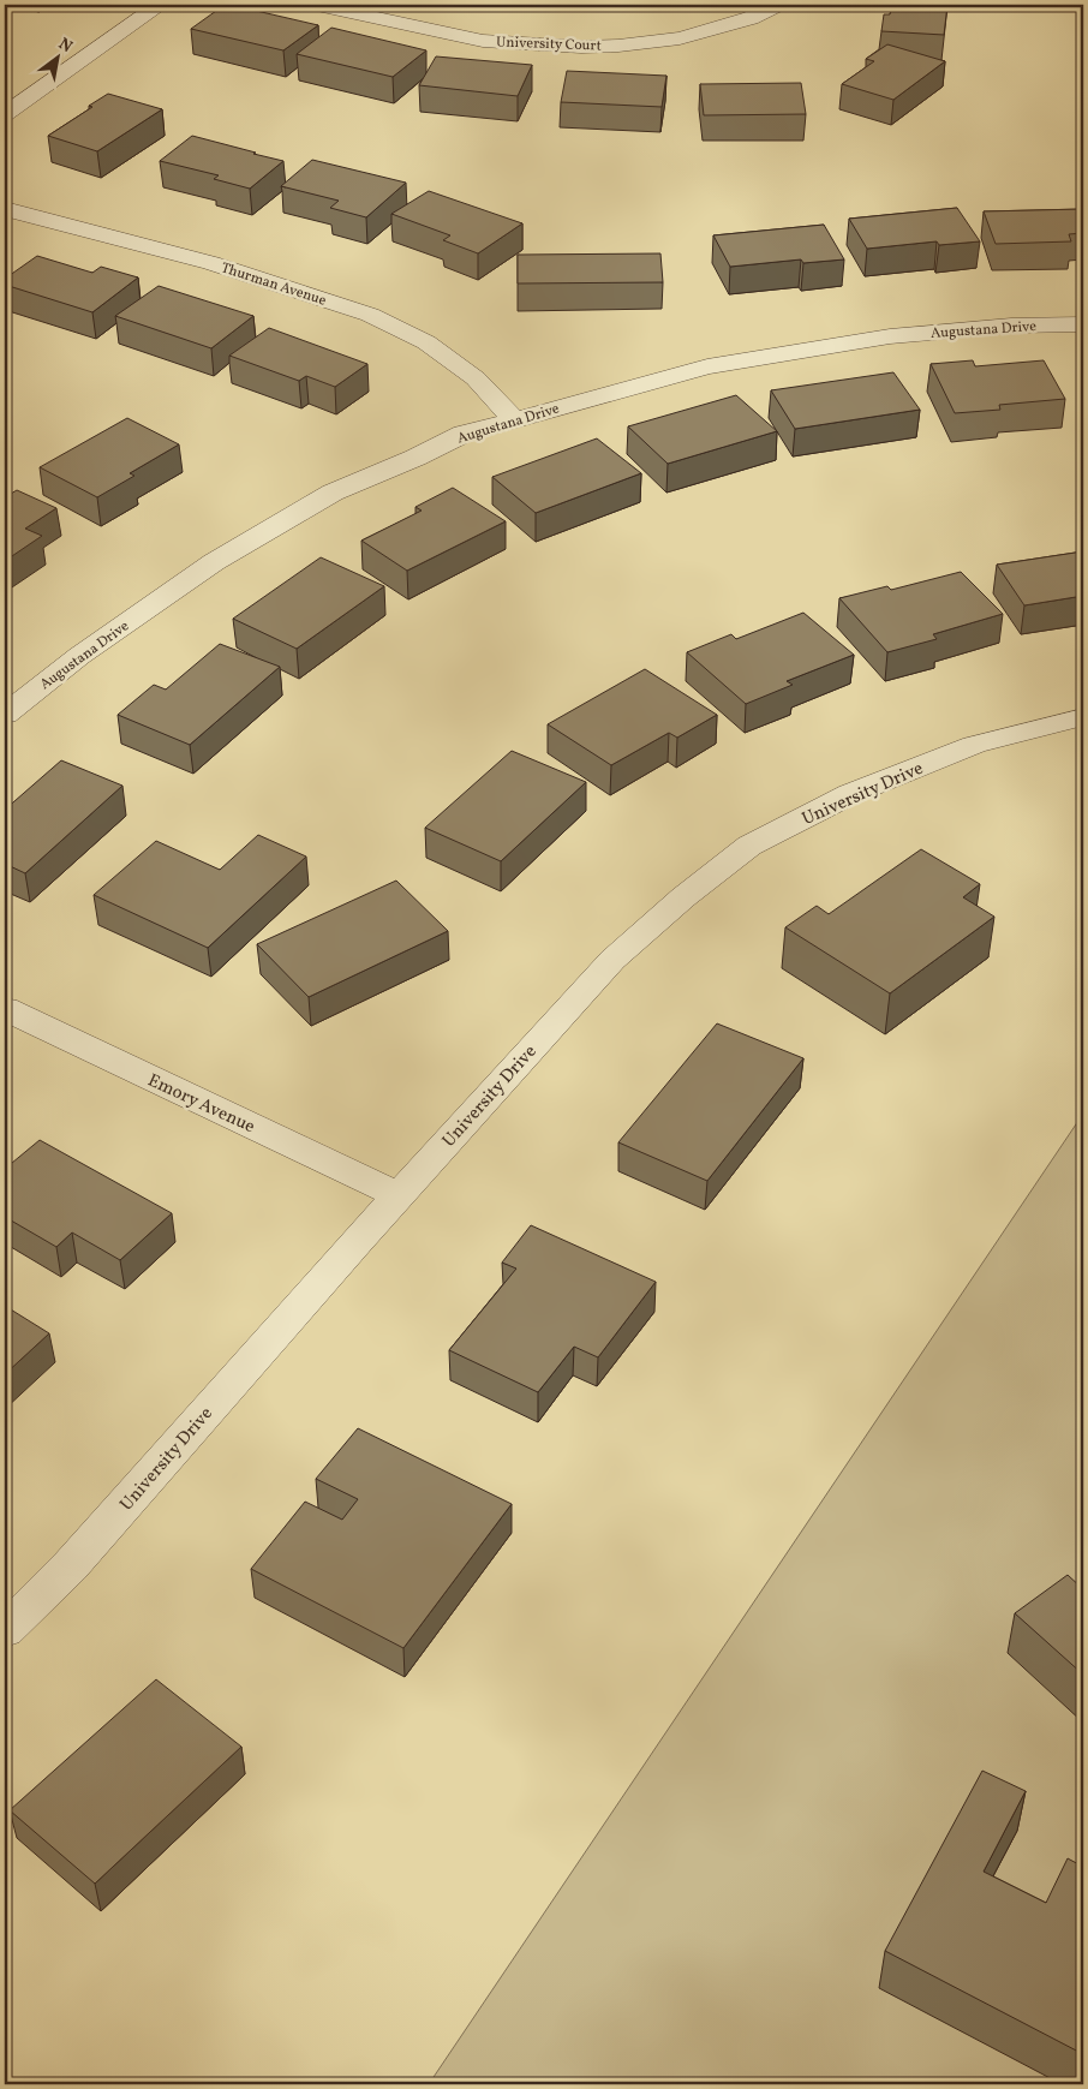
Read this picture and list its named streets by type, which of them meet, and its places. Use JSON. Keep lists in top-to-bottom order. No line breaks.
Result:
{"streets":{"street":["University Court","Thurman Avenue","Augustana Drive","University Drive","Emory Avenue"]},"crossings":[["Thurman Avenue","Augustana Drive"],["University Drive","Emory Avenue"]],"north":"top right"}
